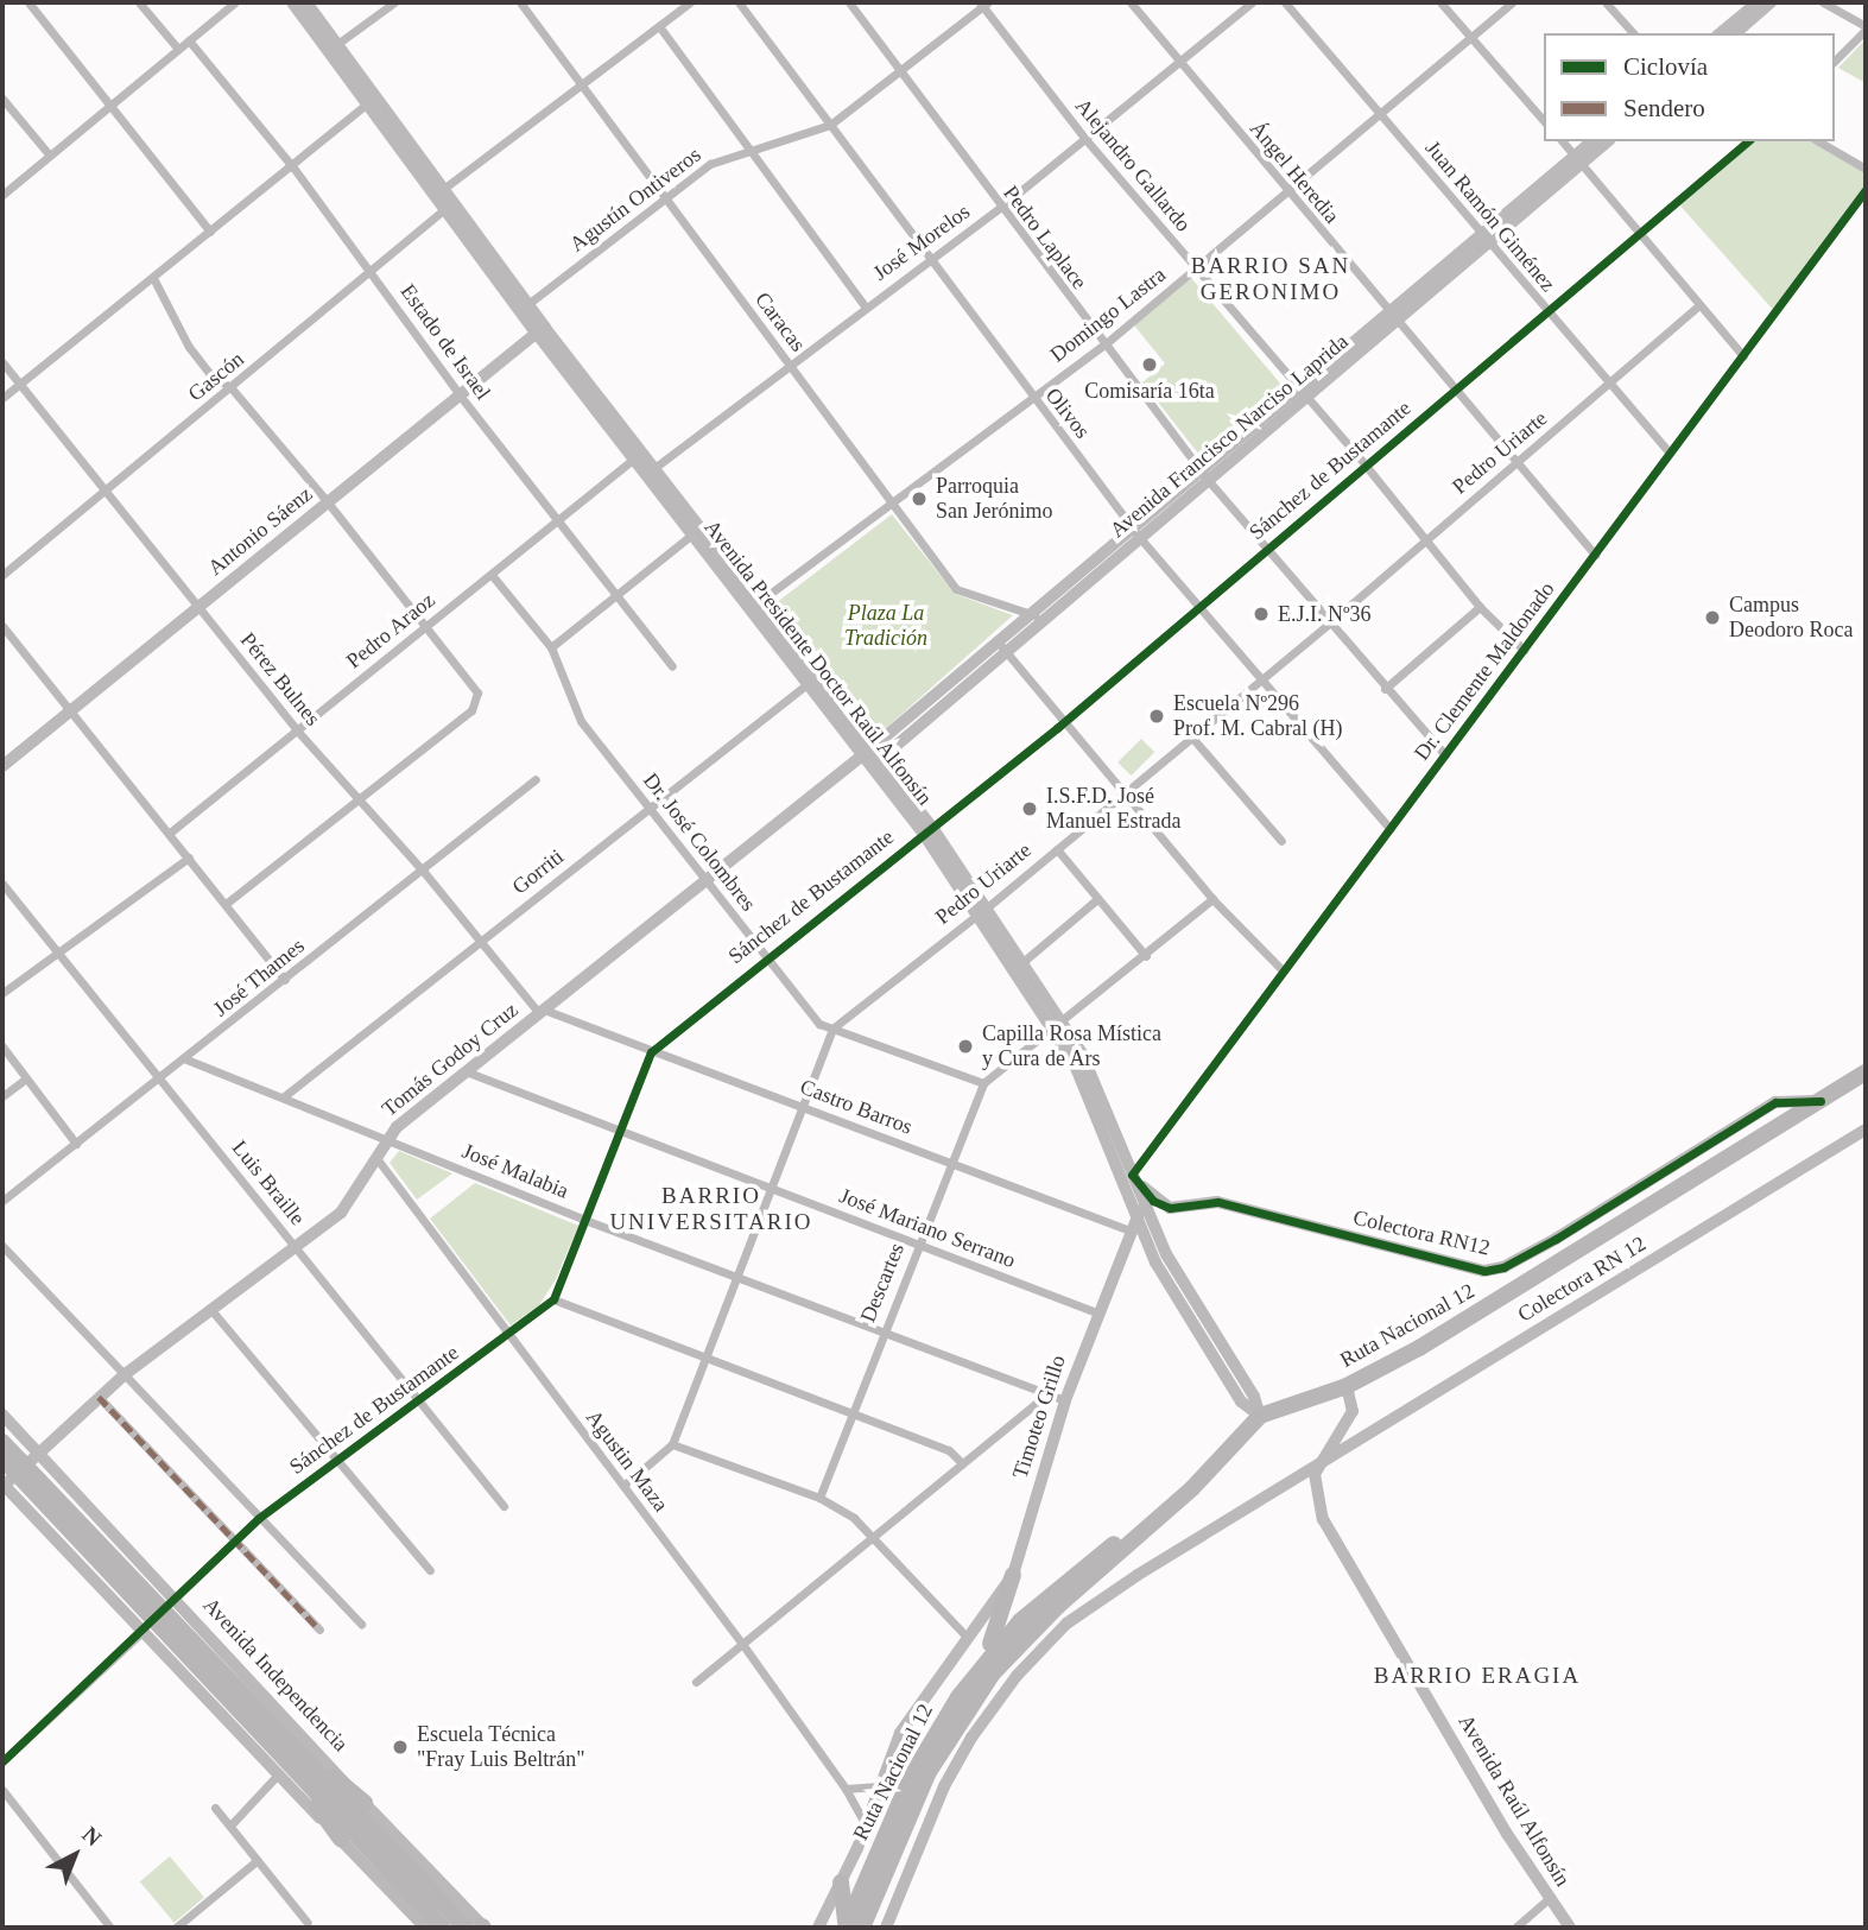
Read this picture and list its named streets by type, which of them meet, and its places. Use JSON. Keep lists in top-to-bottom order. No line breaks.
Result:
{"streets":{"highway":["Ruta Nacional 12","Avenida Independencia"],"street":["Alejandro Gallardo","Ángel Heredia","Agustín Ontiveros","Juan Ramón Giménez","Pedro Laplace","José Morelos","Domingo Lastra","Caracas","Estado de Israel","Gascón","Olivos","Avenida Francisco Narciso Laprida","Pedro Uriarte","Sánchez de Bustamante","Antonio Sáenz","Pedro Araoz","Avenida Presidente Doctor Raúl Alfonsín","Dr. Clemente Maldonado","Pérez Bulnes","Dr. José Colombres","Gorriti","José Thames","Tomás Godoy Cruz","Castro Barros","José Malabia","Luis Braille","José Mariano Serrano","Colectora RN12","Colectora RN 12","Descartes","Timoteo Grillo","Agustin Maza","Avenida Raúl Alfonsín"]},"crossings":[["Alejandro Gallardo","Agustín Ontiveros"],["Alejandro Gallardo","José Morelos"],["Alejandro Gallardo","Domingo Lastra"],["Alejandro Gallardo","Avenida Francisco Narciso Laprida"],["Alejandro Gallardo","Pedro Uriarte"],["Alejandro Gallardo","Sánchez de Bustamante"],["Alejandro Gallardo","Dr. Clemente Maldonado"],["Ángel Heredia","José Morelos"],["Ángel Heredia","Domingo Lastra"],["Ángel Heredia","Avenida Francisco Narciso Laprida"],["Ángel Heredia","Pedro Uriarte"],["Ángel Heredia","Sánchez de Bustamante"],["Ángel Heredia","Dr. Clemente Maldonado"],["Agustín Ontiveros","Pedro Laplace"],["Agustín Ontiveros","Caracas"],["Agustín Ontiveros","Olivos"],["Agustín Ontiveros","Avenida Presidente Doctor Raúl Alfonsín"],["Juan Ramón Giménez","Domingo Lastra"],["Juan Ramón Giménez","Avenida Francisco Narciso Laprida"],["Juan Ramón Giménez","Pedro Uriarte"],["Juan Ramón Giménez","Sánchez de Bustamante"],["Juan Ramón Giménez","Dr. Clemente Maldonado"],["Pedro Laplace","José Morelos"],["Pedro Laplace","Domingo Lastra"],["Pedro Laplace","Avenida Francisco Narciso Laprida"],["Pedro Laplace","Pedro Uriarte"],["Pedro Laplace","Sánchez de Bustamante"],["Pedro Laplace","Dr. Clemente Maldonado"],["José Morelos","Caracas"],["José Morelos","Olivos"],["José Morelos","Avenida Presidente Doctor Raúl Alfonsín"],["Domingo Lastra","Caracas"],["Domingo Lastra","Olivos"],["Domingo Lastra","Avenida Presidente Doctor Raúl Alfonsín"],["Caracas","Avenida Francisco Narciso Laprida"],["Estado de Israel","Gascón"],["Estado de Israel","Antonio Sáenz"],["Estado de Israel","Pedro Araoz"],["Gascón","Avenida Presidente Doctor Raúl Alfonsín"],["Gascón","Pérez Bulnes"],["Olivos","Avenida Francisco Narciso Laprida"],["Olivos","Pedro Uriarte"],["Olivos","Sánchez de Bustamante"],["Olivos","Dr. Clemente Maldonado"],["Avenida Francisco Narciso Laprida","Avenida Presidente Doctor Raúl Alfonsín"],["Avenida Francisco Narciso Laprida","Tomás Godoy Cruz"],["Pedro Uriarte","Avenida Presidente Doctor Raúl Alfonsín"],["Pedro Uriarte","Dr. José Colombres"],["Sánchez de Bustamante","Avenida Presidente Doctor Raúl Alfonsín"],["Sánchez de Bustamante","Dr. José Colombres"],["Sánchez de Bustamante","Castro Barros"],["Sánchez de Bustamante","José Malabia"],["Sánchez de Bustamante","Luis Braille"],["Sánchez de Bustamante","José Mariano Serrano"],["Sánchez de Bustamante","Agustin Maza"],["Sánchez de Bustamante","Avenida Independencia"],["Antonio Sáenz","Avenida Presidente Doctor Raúl Alfonsín"],["Antonio Sáenz","Pérez Bulnes"],["Pedro Araoz","Avenida Presidente Doctor Raúl Alfonsín"],["Pedro Araoz","Pérez Bulnes"],["Pedro Araoz","Dr. José Colombres"],["Avenida Presidente Doctor Raúl Alfonsín","Dr. Clemente Maldonado"],["Avenida Presidente Doctor Raúl Alfonsín","Gorriti"],["Avenida Presidente Doctor Raúl Alfonsín","Tomás Godoy Cruz"],["Avenida Presidente Doctor Raúl Alfonsín","Colectora RN12"],["Avenida Presidente Doctor Raúl Alfonsín","Descartes"],["Avenida Presidente Doctor Raúl Alfonsín","Ruta Nacional 12"],["Avenida Presidente Doctor Raúl Alfonsín","Timoteo Grillo"],["Pérez Bulnes","Gorriti"],["Pérez Bulnes","José Thames"],["Pérez Bulnes","Tomás Godoy Cruz"],["Pérez Bulnes","Castro Barros"],["Dr. José Colombres","Gorriti"],["Dr. José Colombres","Tomás Godoy Cruz"],["Dr. José Colombres","Descartes"],["Gorriti","José Malabia"],["José Thames","José Malabia"],["José Thames","Luis Braille"],["Tomás Godoy Cruz","Castro Barros"],["Tomás Godoy Cruz","José Malabia"],["Tomás Godoy Cruz","Luis Braille"],["Tomás Godoy Cruz","José Mariano Serrano"],["Tomás Godoy Cruz","Agustin Maza"],["Tomás Godoy Cruz","Avenida Independencia"],["Castro Barros","Descartes"],["Castro Barros","Timoteo Grillo"],["José Malabia","Descartes"],["José Malabia","Timoteo Grillo"],["José Mariano Serrano","Descartes"],["José Mariano Serrano","Timoteo Grillo"],["Colectora RN12","Ruta Nacional 12"],["Colectora RN 12","Avenida Raúl Alfonsín"],["Timoteo Grillo","Agustin Maza"]],"districts":["BARRIO SAN GERONIMO","BARRIO UNIVERSITARIO","BARRIO ERAGIA"],"parks":["Plaza La Tradición"],"places":["Comisaría 16ta","Parroquia San Jerónimo","E.J.I. Nº36","Campus Deodoro Roca","Escuela Nº296 Prof. M. Cabral (H)","I.S.F.D. José Manuel Estrada","Capilla Rosa Mística y Cura de Ars","Escuela Técnica \"Fray Luis Beltrán\""],"legend":["Ciclovía","Sendero"],"north":"top right"}
